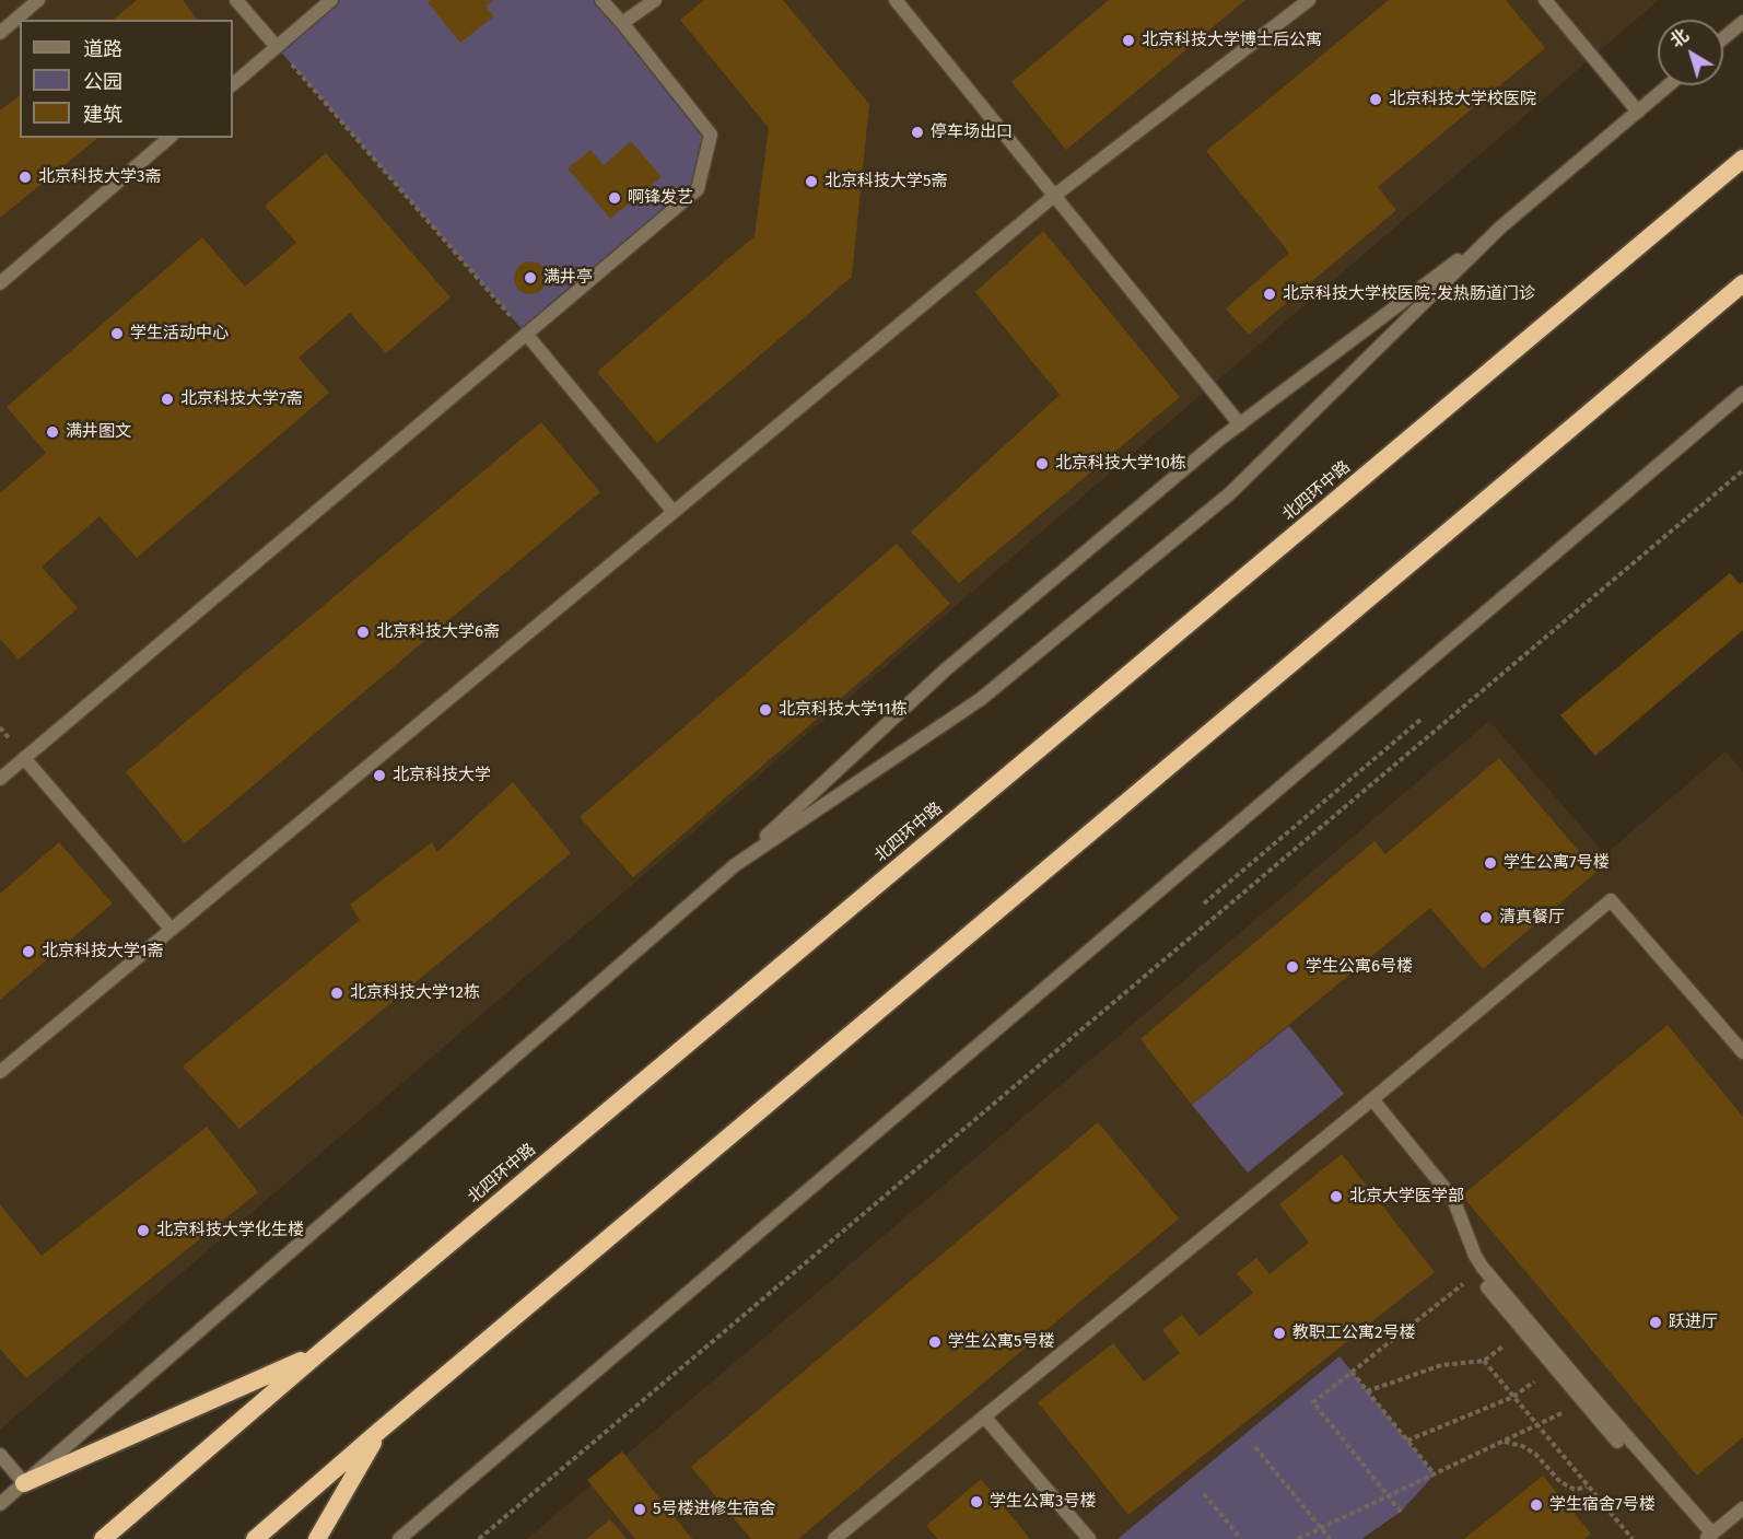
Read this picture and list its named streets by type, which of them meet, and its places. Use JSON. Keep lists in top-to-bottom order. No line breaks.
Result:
{"streets":{"highway":["北四环中路"]},"places":["北京科技大学博士后公寓","北京科技大学校医院","停车场出口","北京科技大学3斋","北京科技大学5斋","啊锋发艺","满井亭","北京科技大学校医院-发热肠道门诊","学生活动中心","北京科技大学7斋","满井图文","北京科技大学10栋","北京科技大学6斋","北京科技大学11栋","北京科技大学","学生公寓7号楼","清真餐厅","北京科技大学1斋","学生公寓6号楼","北京科技大学12栋","北京大学医学部","北京科技大学化生楼","跃进厅","教职工公寓2号楼","学生公寓5号楼","学生公寓3号楼","学生宿舍7号楼","5号楼进修生宿舍"],"legend":["道路","公园","建筑"],"north":"top left"}
